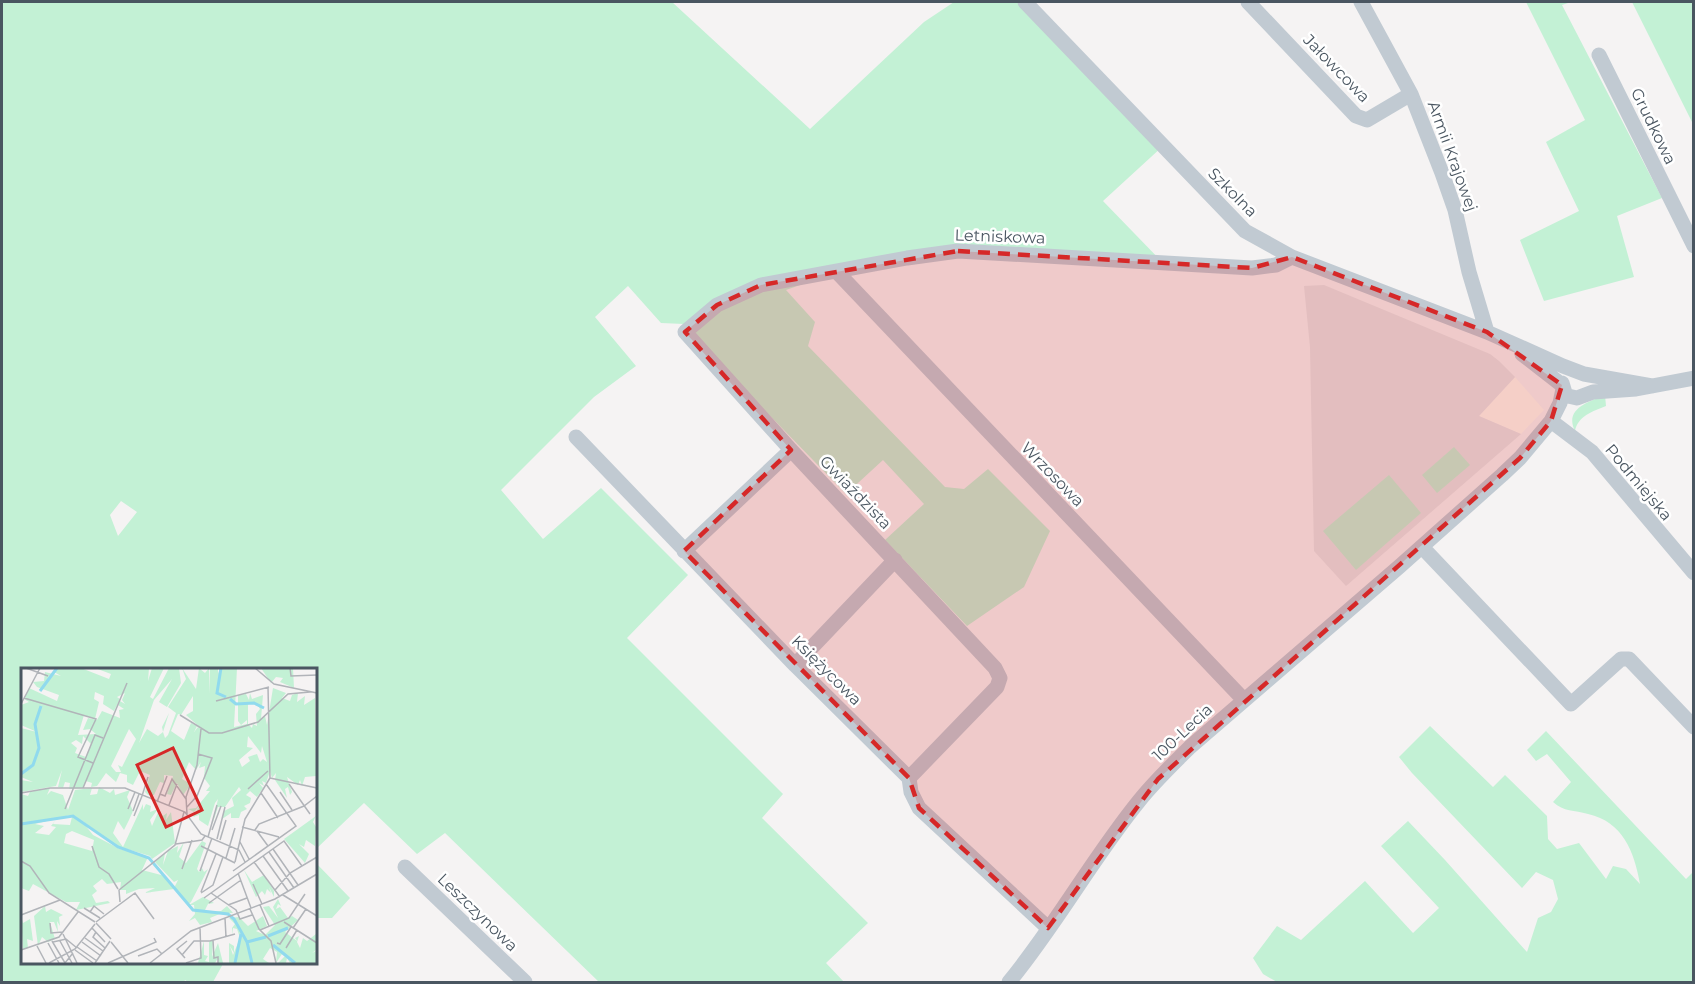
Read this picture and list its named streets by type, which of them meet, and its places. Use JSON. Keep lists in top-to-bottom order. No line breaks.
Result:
{"streets":{"street":["Jałowcowa","Grudkowa","Armii Krajowej","Szkolna","Letniskowa","Wrzosowa","Podmiejska","Gwiaździsta","Księżycowa","100-Lecia","Leszczynowa"]},"crossings":[["Jałowcowa","Armii Krajowej"],["Armii Krajowej","Szkolna"],["Szkolna","Letniskowa"],["Szkolna","100-Lecia"],["Letniskowa","Wrzosowa"],["Letniskowa","Gwiaździsta"],["Wrzosowa","100-Lecia"],["Podmiejska","100-Lecia"],["Gwiaździsta","Księżycowa"],["Księżycowa","100-Lecia"]]}
